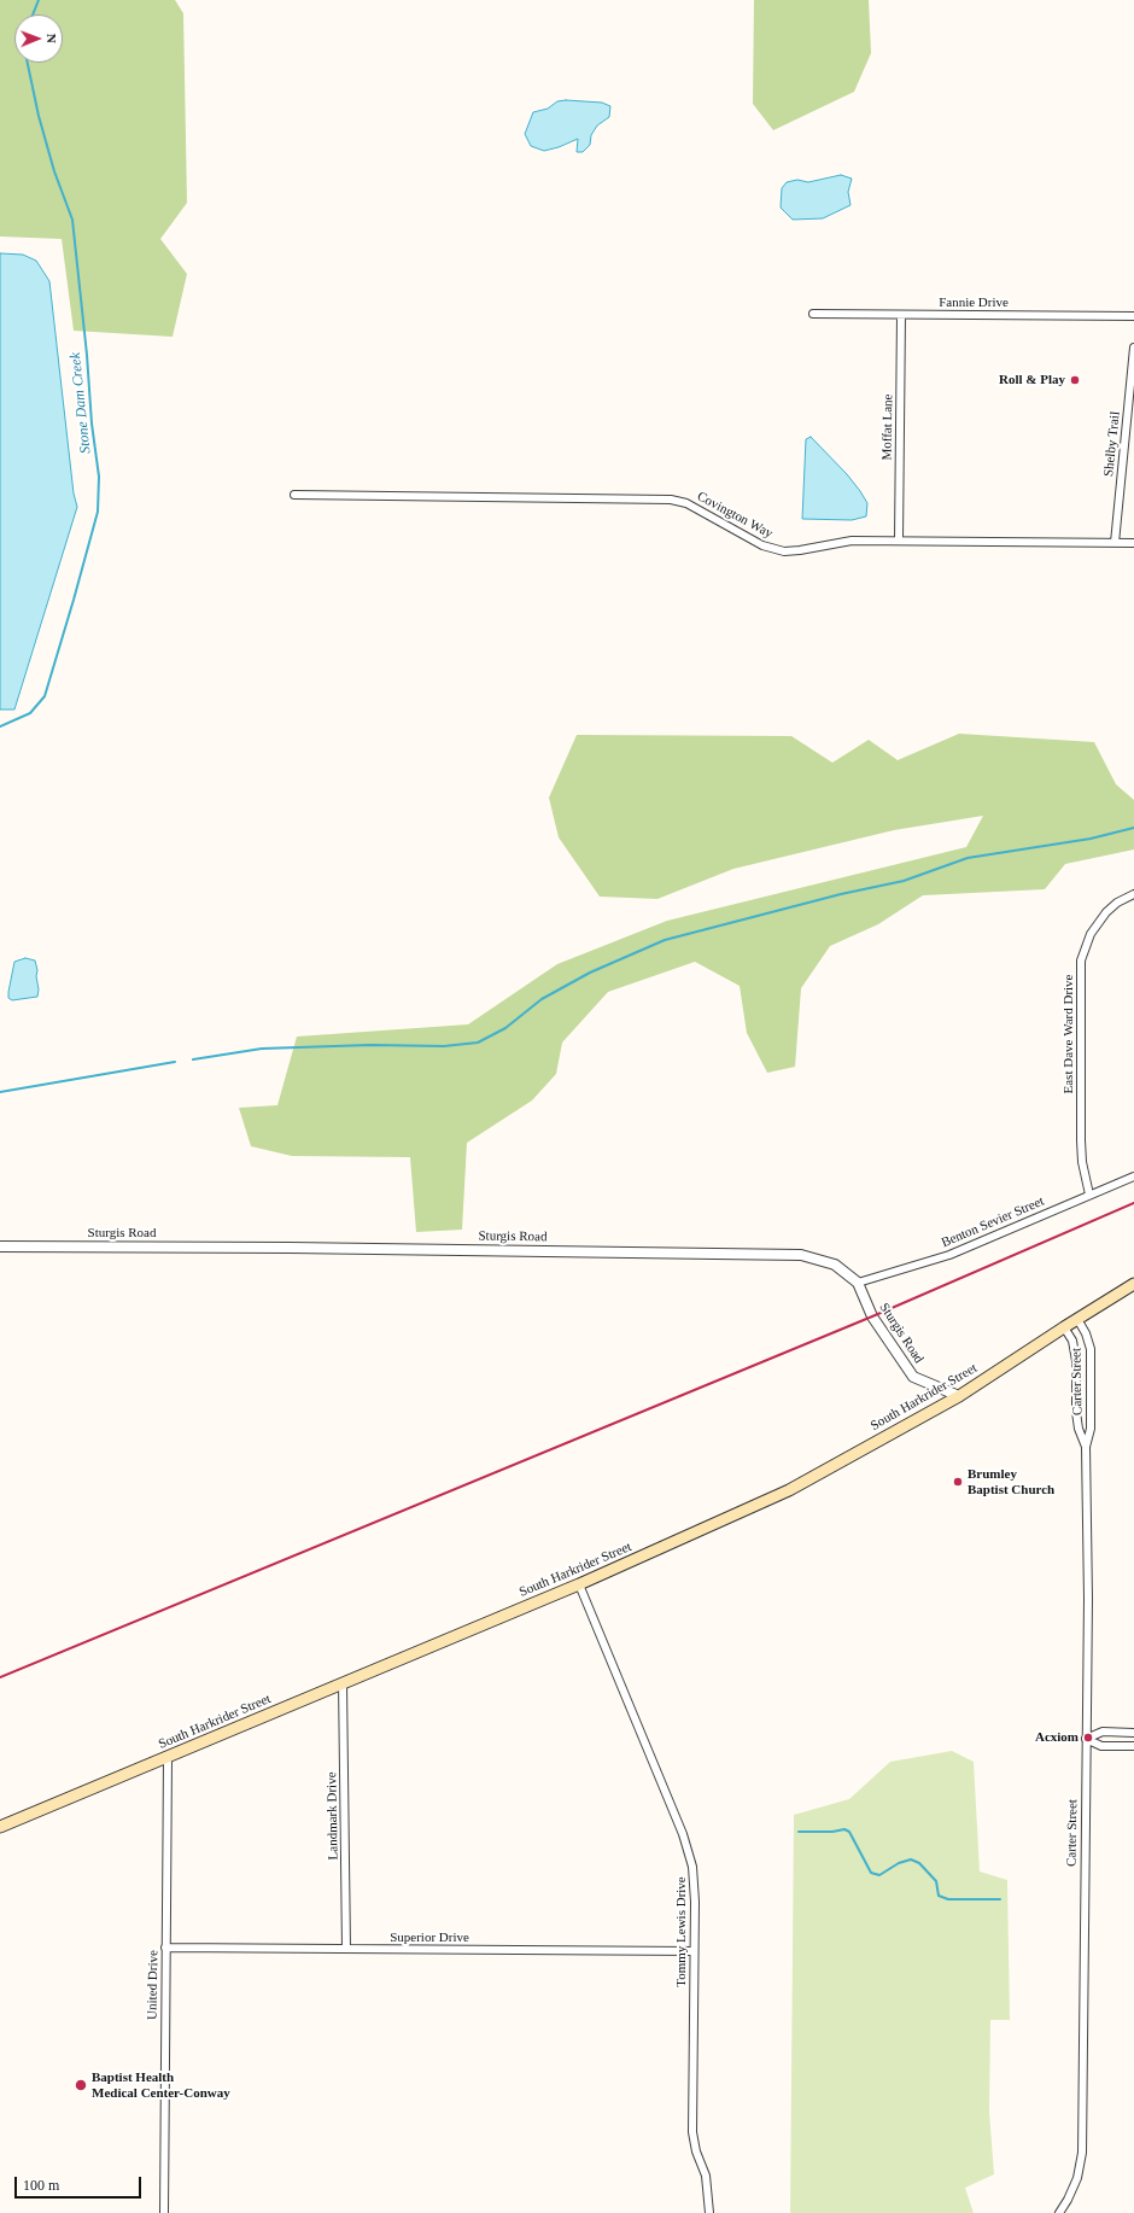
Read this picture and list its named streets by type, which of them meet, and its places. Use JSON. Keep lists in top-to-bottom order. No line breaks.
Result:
{"streets":{"main road":["South Harkrider Street"],"street":["Fannie Drive","Moffat Lane","Shelby Trail","Covington Way","East Dave Ward Drive","Benton Sevier Street","Sturgis Road","Carter Street","Landmark Drive","Tommy Lewis Drive","Superior Drive","United Drive"]},"crossings":[["Fannie Drive","Moffat Lane"],["Moffat Lane","Covington Way"],["Shelby Trail","Covington Way"],["East Dave Ward Drive","Benton Sevier Street"],["Benton Sevier Street","Sturgis Road"],["Sturgis Road","South Harkrider Street"],["Carter Street","South Harkrider Street"],["South Harkrider Street","Landmark Drive"],["South Harkrider Street","Tommy Lewis Drive"],["South Harkrider Street","United Drive"],["Landmark Drive","Superior Drive"],["Tommy Lewis Drive","Superior Drive"],["Superior Drive","United Drive"]],"water":["Stone Dam Creek"],"places":["Roll & Play","Brumley Baptist Church","Acxiom","Baptist Health Medical Center-Conway"],"scale_bar":"100 m","north":"right"}
